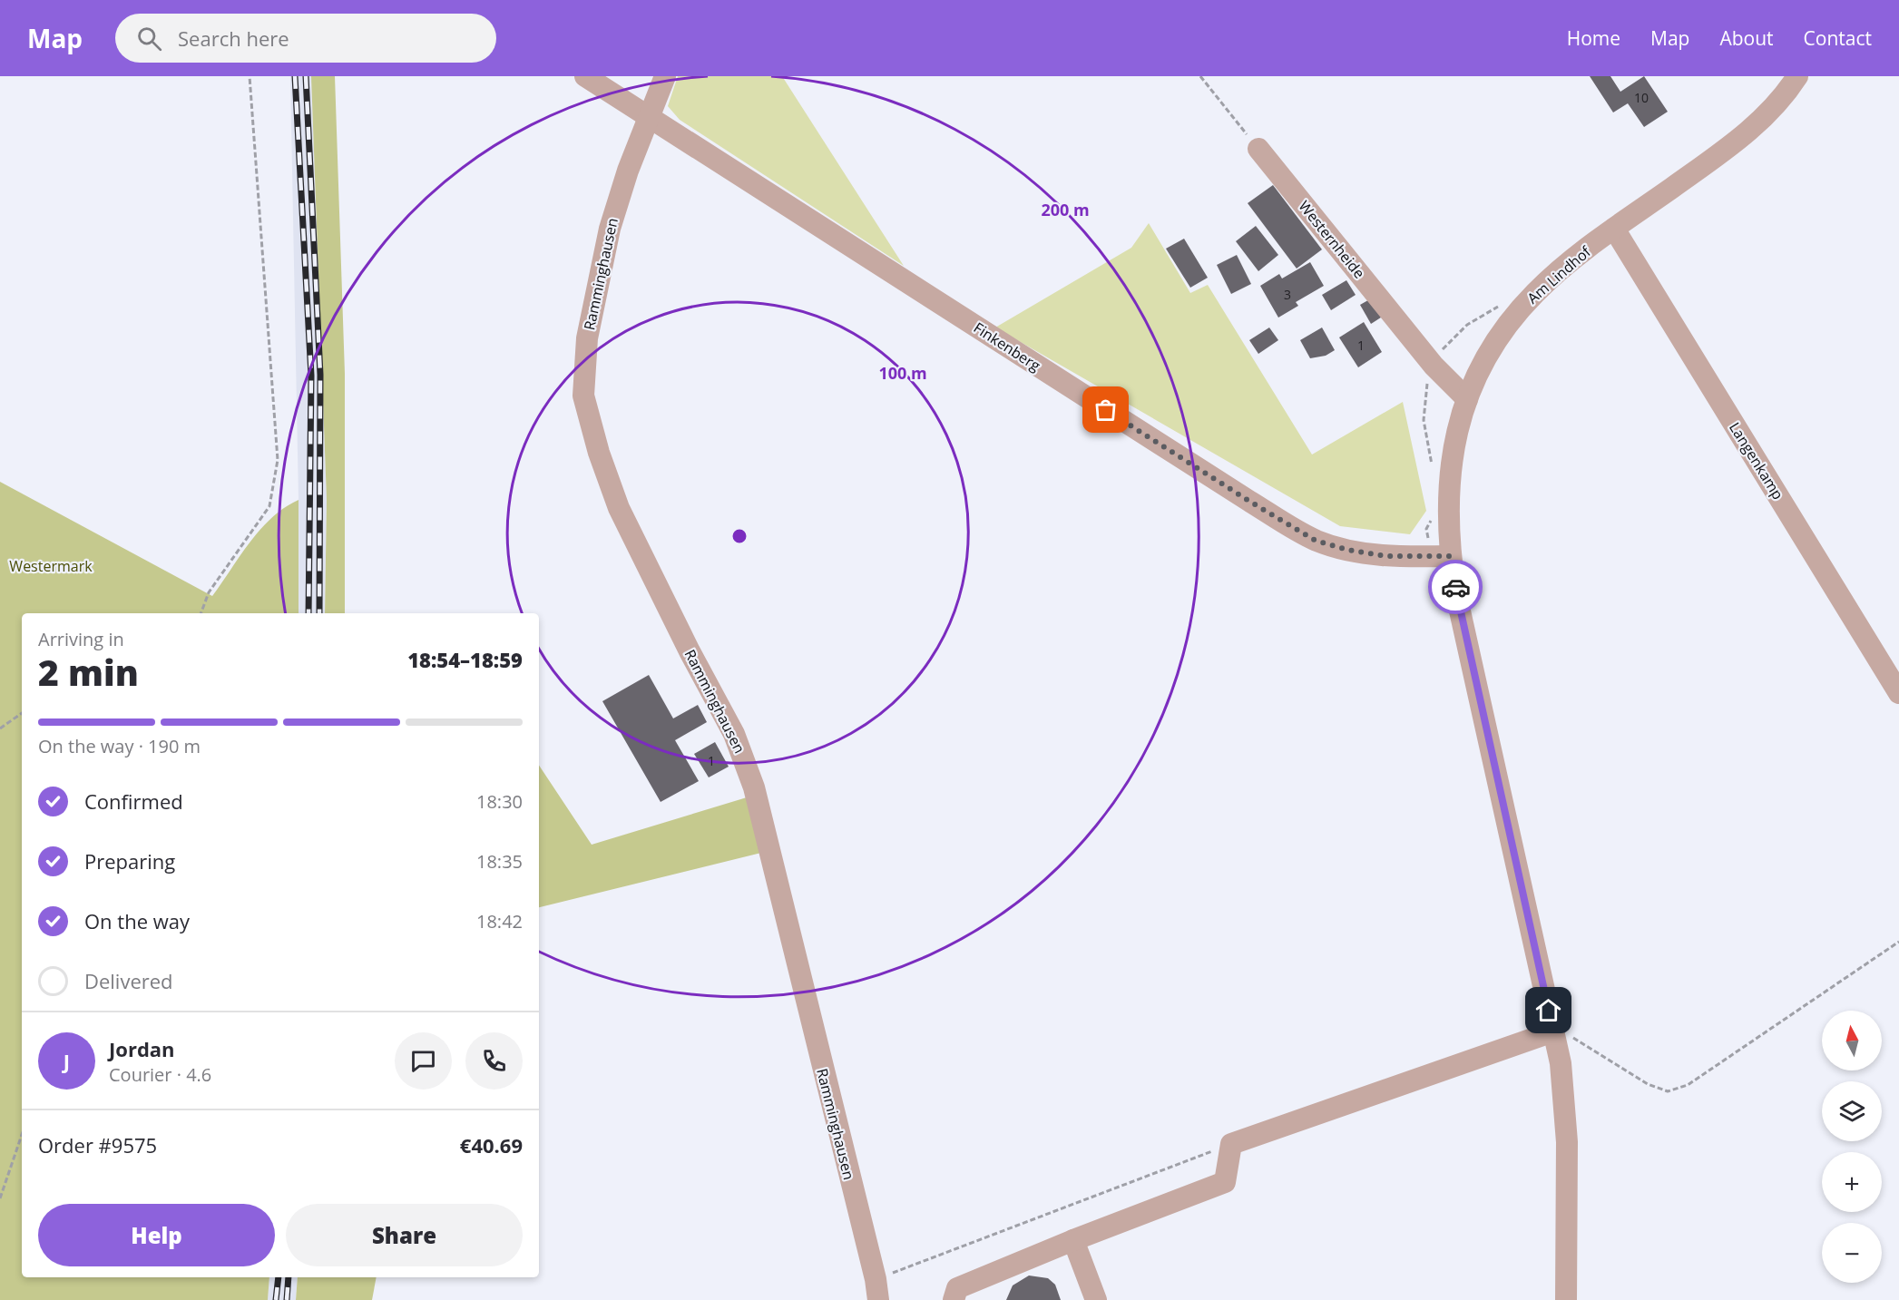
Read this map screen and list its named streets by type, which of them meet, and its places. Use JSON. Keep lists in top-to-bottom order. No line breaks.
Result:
{"streets":{"street":["Westernheide","Ramminghausen","Am Lindhof","Finkenberg","Langenkamp"]},"crossings":[["Westernheide","Am Lindhof"],["Ramminghausen","Finkenberg"],["Am Lindhof","Finkenberg"],["Am Lindhof","Langenkamp"]],"parks":["Westermark"],"house_numbers":["10","3","1","1"],"north":"top","page":{"header":"Map","search":"Search here","nav":["Home","Map","About","Contact"],"heading":["2 min","Arriving in","18:54–18:59"],"panel":["Jordan","Courier · 4.6","Order #9575","€40.69"],"bar":"On the way · 190 m","list":[["Confirmed","18:30"],["Preparing","18:35"],["On the way","18:42"],"Delivered"],"map_buttons":["+","−"],"round":"J","buttons":["Help","Share"]},"rings":["200 m","100 m"]}
